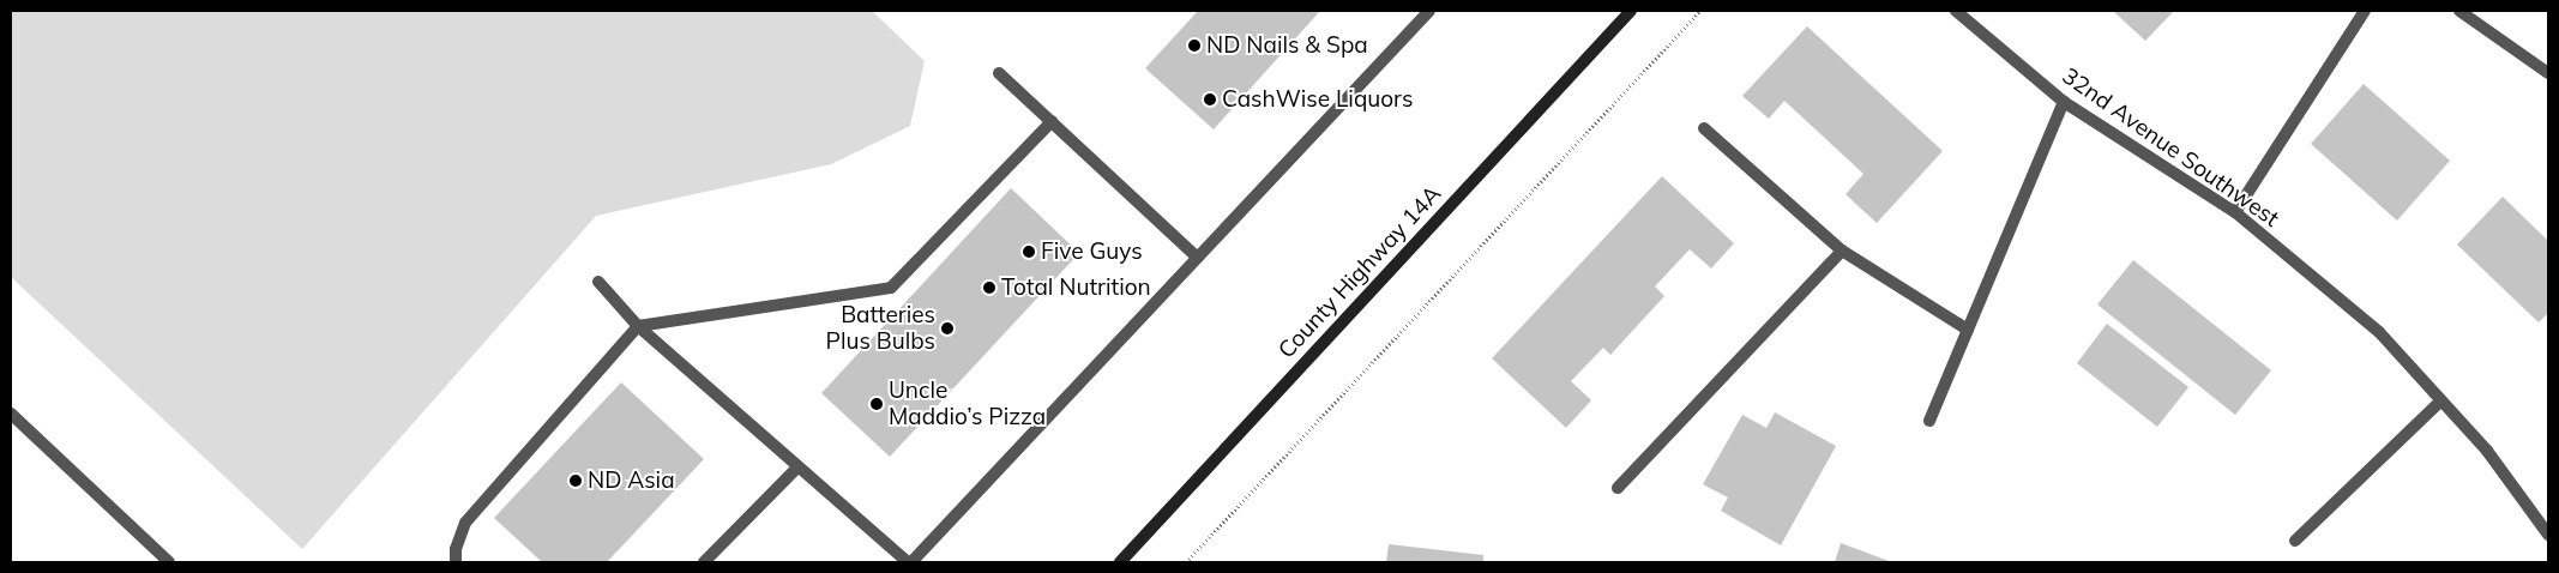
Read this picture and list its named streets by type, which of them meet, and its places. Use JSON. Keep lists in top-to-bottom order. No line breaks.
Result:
{"streets":{"main road":["County Highway 14A"],"street":["32nd Avenue Southwest"]},"places":["ND Nails & Spa","CashWise Liquors","Five Guys","Total Nutrition","Batteries Plus Bulbs","Uncle Maddio’s Pizza","ND Asia"]}
